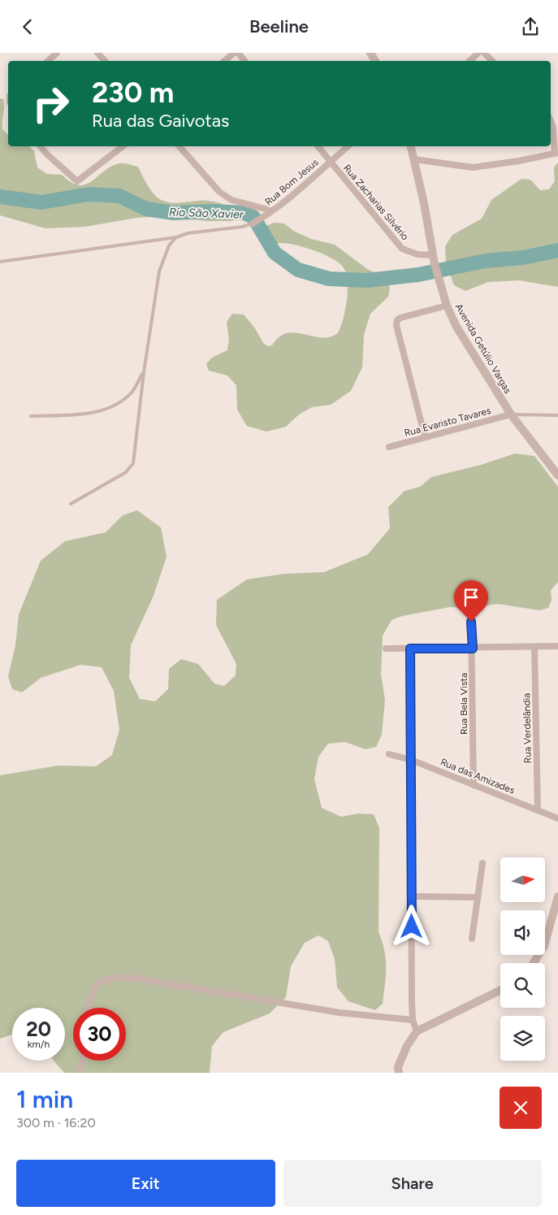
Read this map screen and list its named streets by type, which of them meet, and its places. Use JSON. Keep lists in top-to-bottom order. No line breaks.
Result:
{"streets":{"street":["Rua Bom Jesus","Rua Zacharias Silvério","Avenida Getúlio Vargas","Rua Evaristo Tavares","Rua Bela Vista","Rua Verdelândia","Rua das Amizades"]},"crossings":[["Rua Bom Jesus","Rua Zacharias Silvério"],["Rua Zacharias Silvério","Avenida Getúlio Vargas"],["Avenida Getúlio Vargas","Rua Evaristo Tavares"],["Rua Bela Vista","Rua das Amizades"],["Rua Verdelândia","Rua das Amizades"]],"water":["Rio São Xavier"],"north":"right","page":{"header":"Beeline","turn":["230 m","Rua das Gaivotas"],"speed":"20 km/h","limit":"30","heading":["1 min","300 m · 16:20"],"buttons":["Exit","Share"]}}
